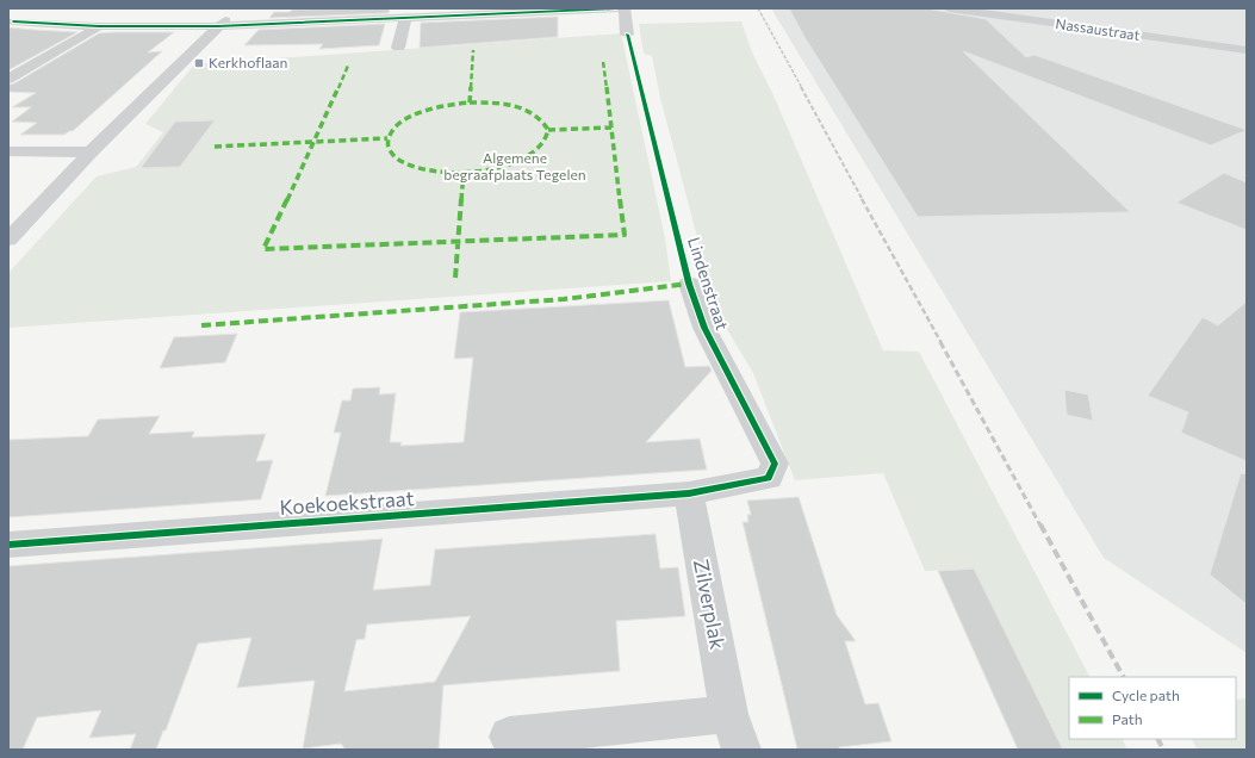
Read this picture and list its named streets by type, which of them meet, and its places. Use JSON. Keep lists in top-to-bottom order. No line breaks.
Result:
{"streets":{"street":["Nassaustraat","Lindenstraat","Koekoekstraat","Zilverplak"]},"crossings":[["Lindenstraat","Koekoekstraat"],["Lindenstraat","Zilverplak"],["Koekoekstraat","Zilverplak"]],"parks":["Algemene begraafplaats Tegelen"],"places":{"transit":["Kerkhoflaan"]},"legend":["Cycle path","Path"]}
